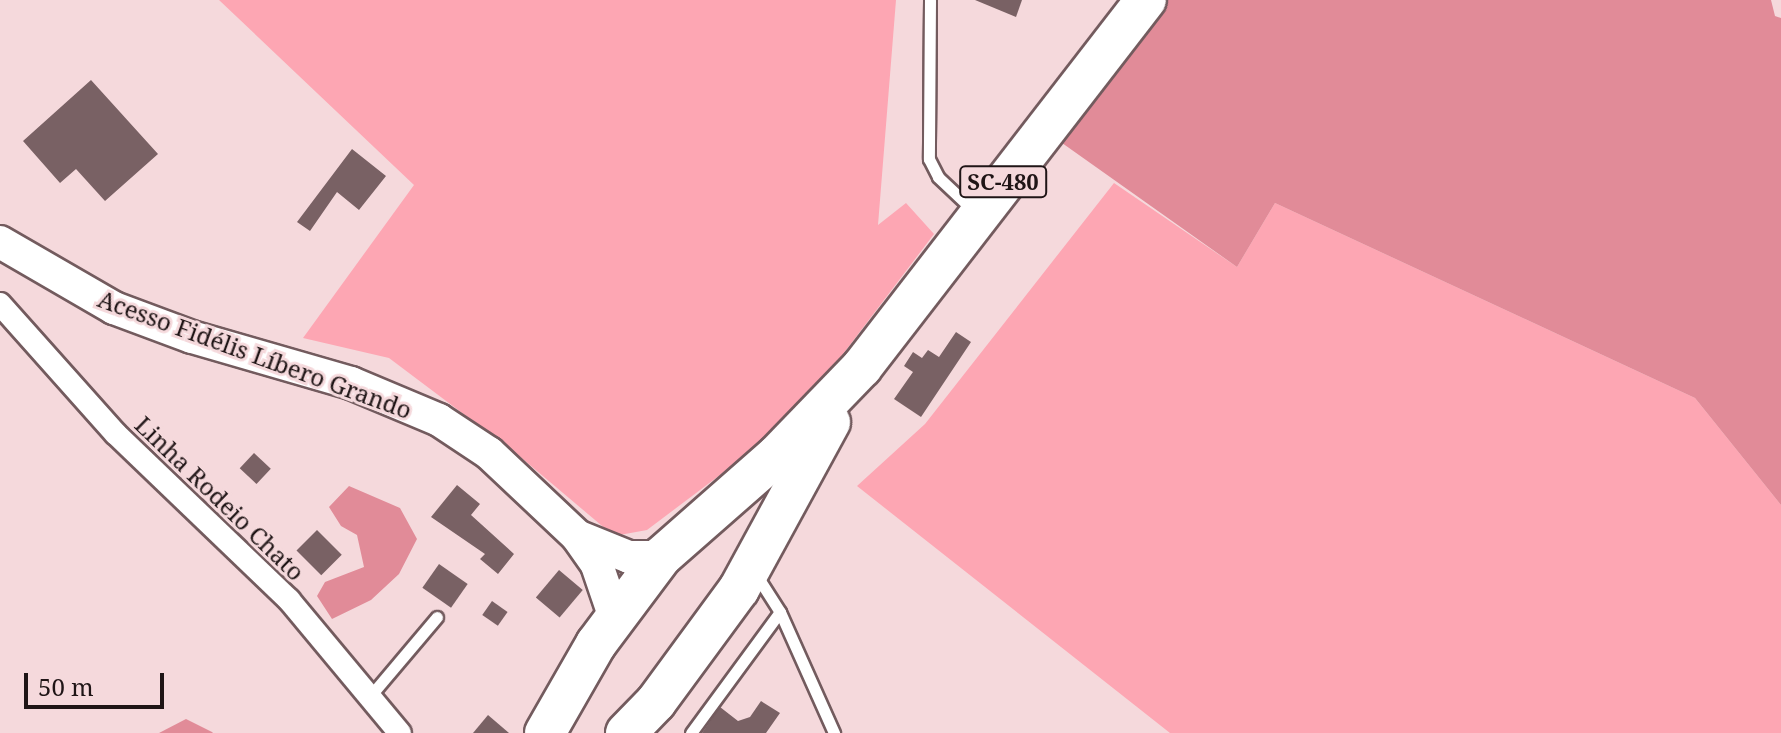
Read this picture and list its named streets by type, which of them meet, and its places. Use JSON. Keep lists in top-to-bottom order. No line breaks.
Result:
{"streets":{"highway":["SC-480"],"street":["Acesso Fidélis Líbero Grando","Linha Rodeio Chato"]},"crossings":[["SC-480","Acesso Fidélis Líbero Grando"]],"scale_bar":"50 m"}
